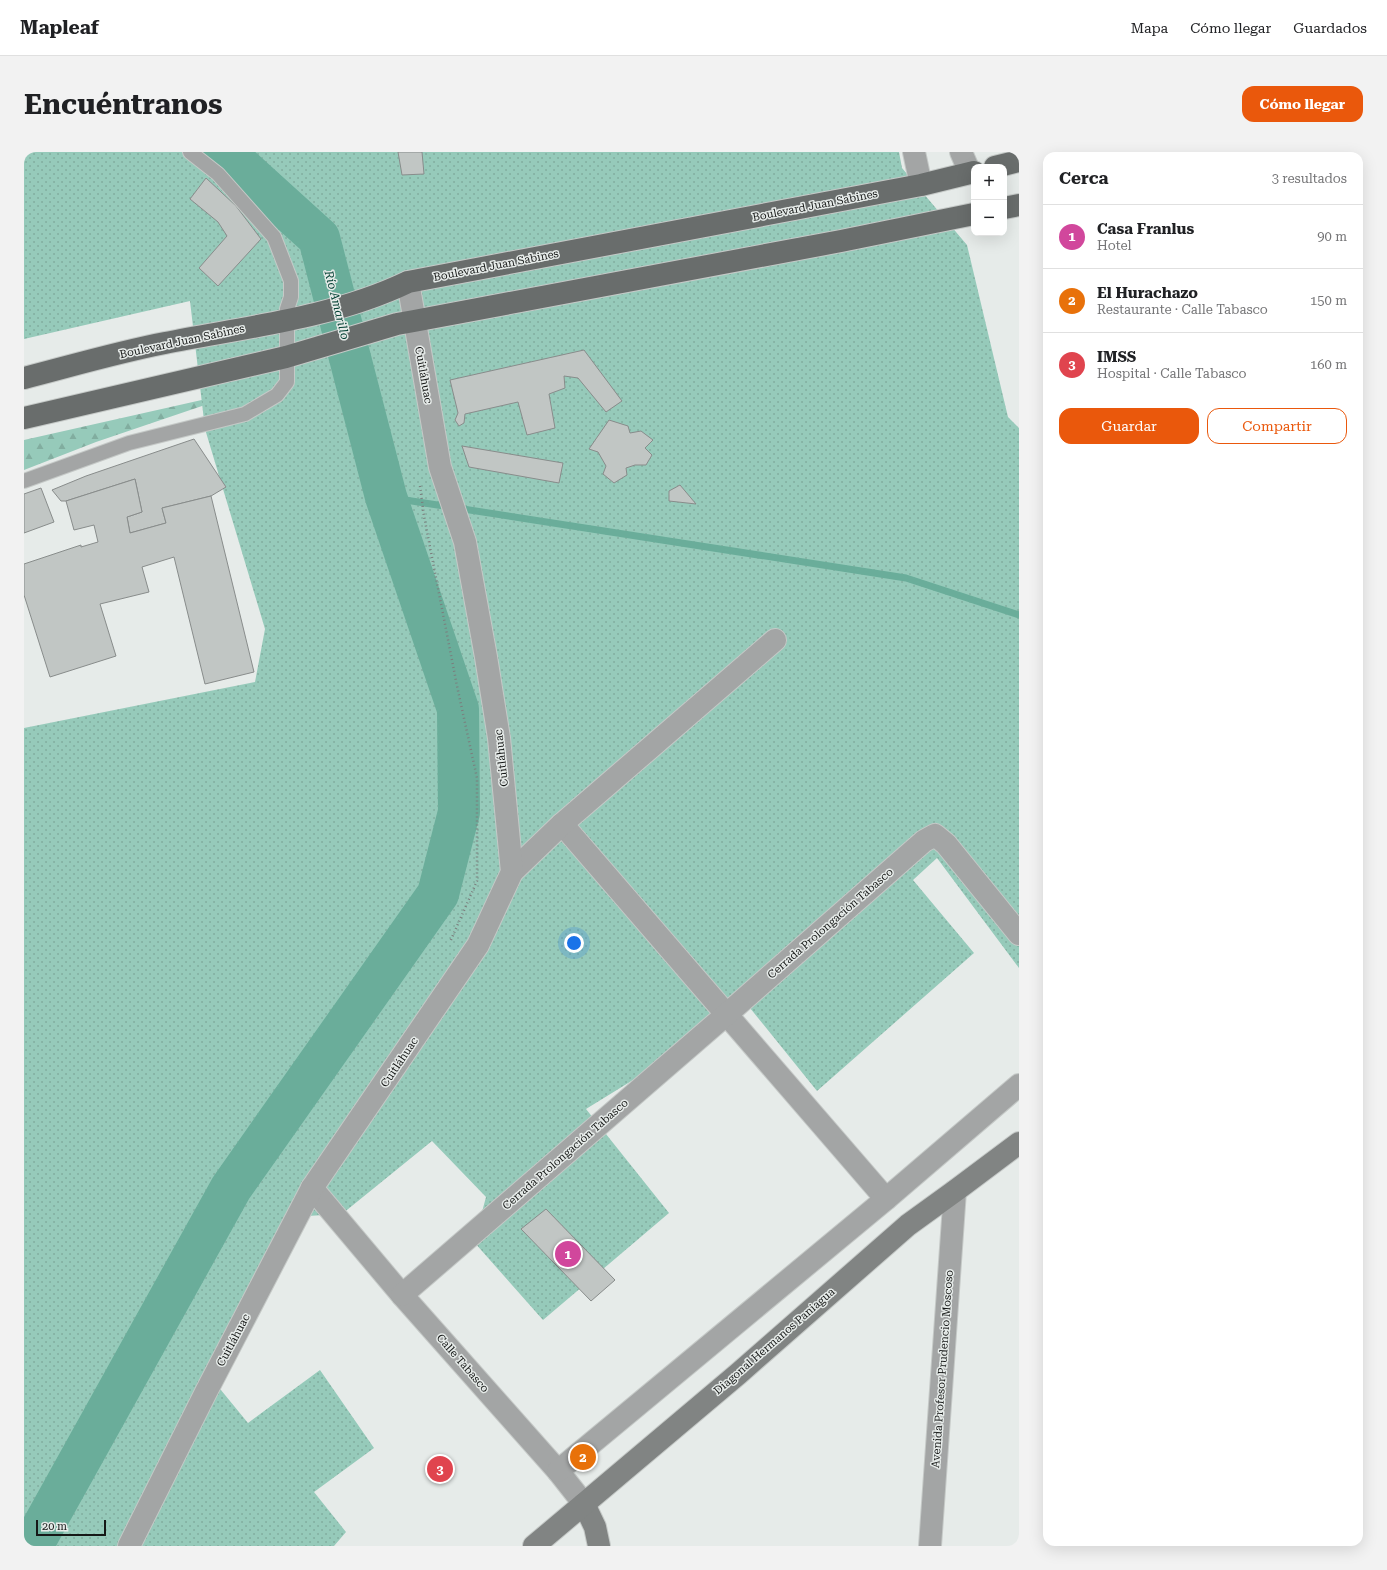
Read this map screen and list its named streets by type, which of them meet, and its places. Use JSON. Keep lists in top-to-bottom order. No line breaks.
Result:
{"streets":{"main road":["Boulevard Juan Sabines","Diagonal Hermanos Paniagua","Calle Tabasco"],"street":["Cuitláhuac","Cerrada Prolongación Tabasco","Avenida Profesor Prudencio Moscoso"]},"crossings":[["Boulevard Juan Sabines","Cuitláhuac"],["Cuitláhuac","Calle Tabasco"],["Cerrada Prolongación Tabasco","Calle Tabasco"],["Diagonal Hermanos Paniagua","Calle Tabasco"],["Diagonal Hermanos Paniagua","Avenida Profesor Prudencio Moscoso"]],"water":["Río Amarillo"],"scale_bar":"20 m","page":{"header":"Mapleaf","nav":["Mapa","Cómo llegar","Guardados"],"buttons":["Cómo llegar",["Guardar","Compartir"]],"title":"Encuéntranos","heading":["Cerca","3 resultados"],"map_buttons":["+","−"],"list":[{"mark":"1","name":"Casa Franlus","note":"Hotel","value":"90 m"},{"mark":"2","name":"El Hurachazo","note":"Restaurante · Calle Tabasco","value":"150 m"},{"mark":"3","name":"IMSS","note":"Hospital · Calle Tabasco","value":"160 m"}],"pins":["1","2","3"],"scale":"20 m"}}
